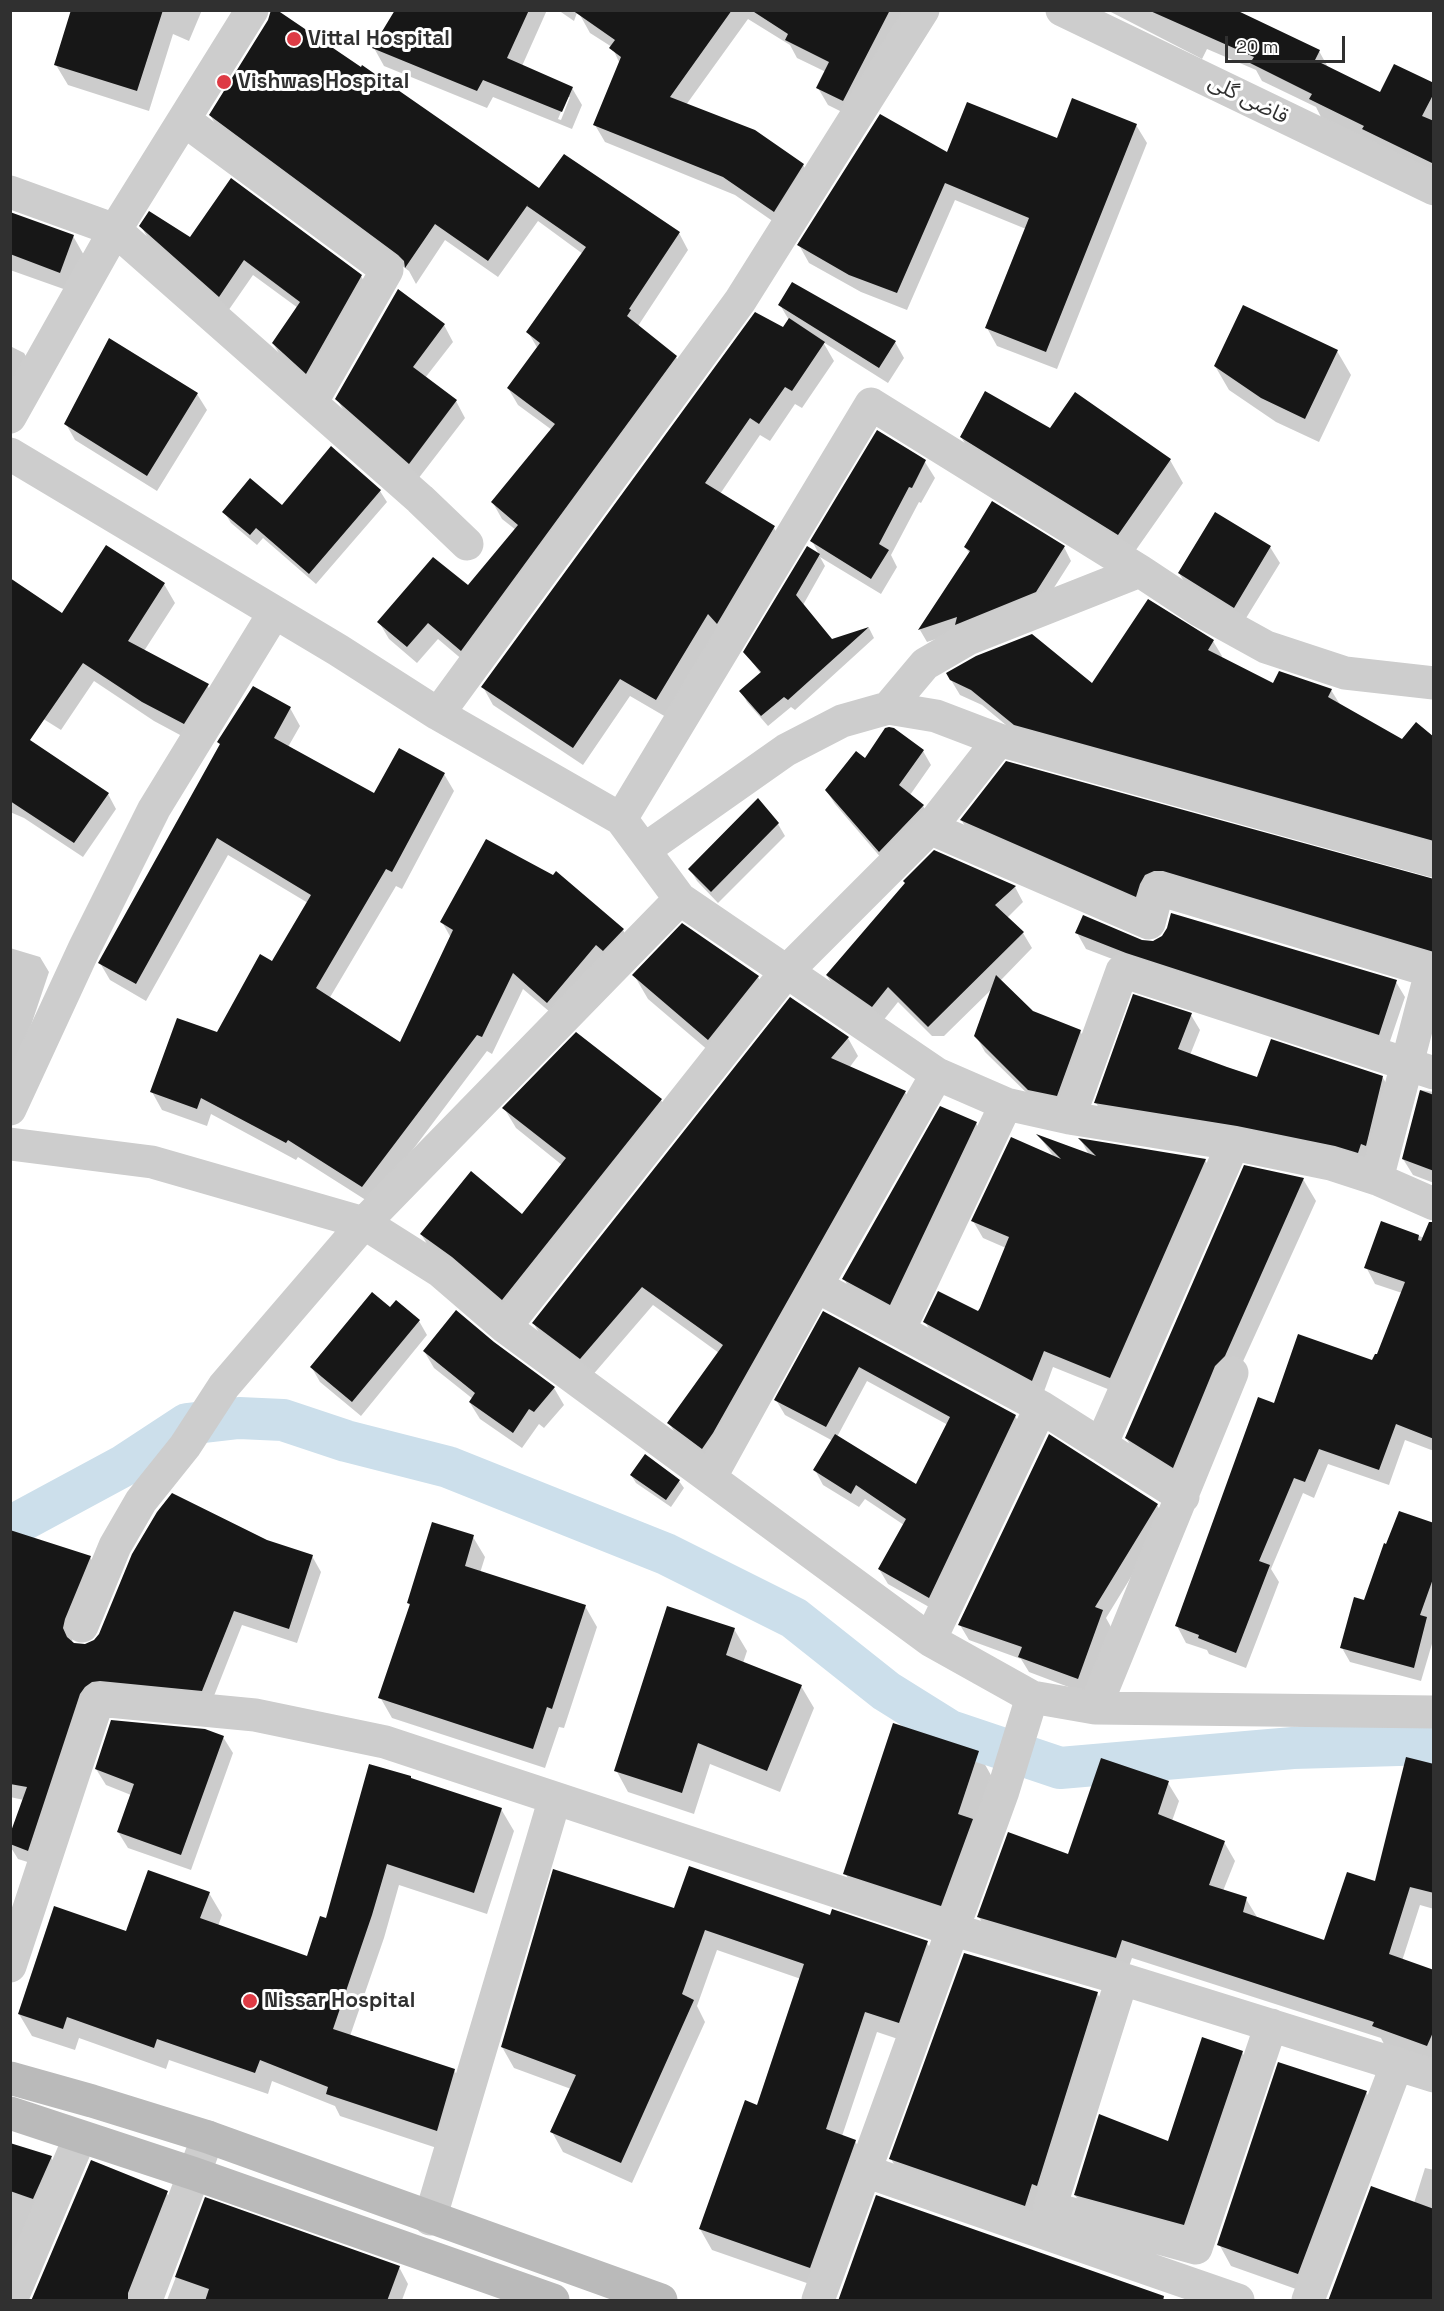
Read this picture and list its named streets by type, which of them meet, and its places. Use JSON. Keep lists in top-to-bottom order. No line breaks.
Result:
{"streets":{"street":["قاضی گلی"]},"places":["Vittal Hospital","Vishwas Hospital","Nissar Hospital"],"scale_bar":"20 m"}
